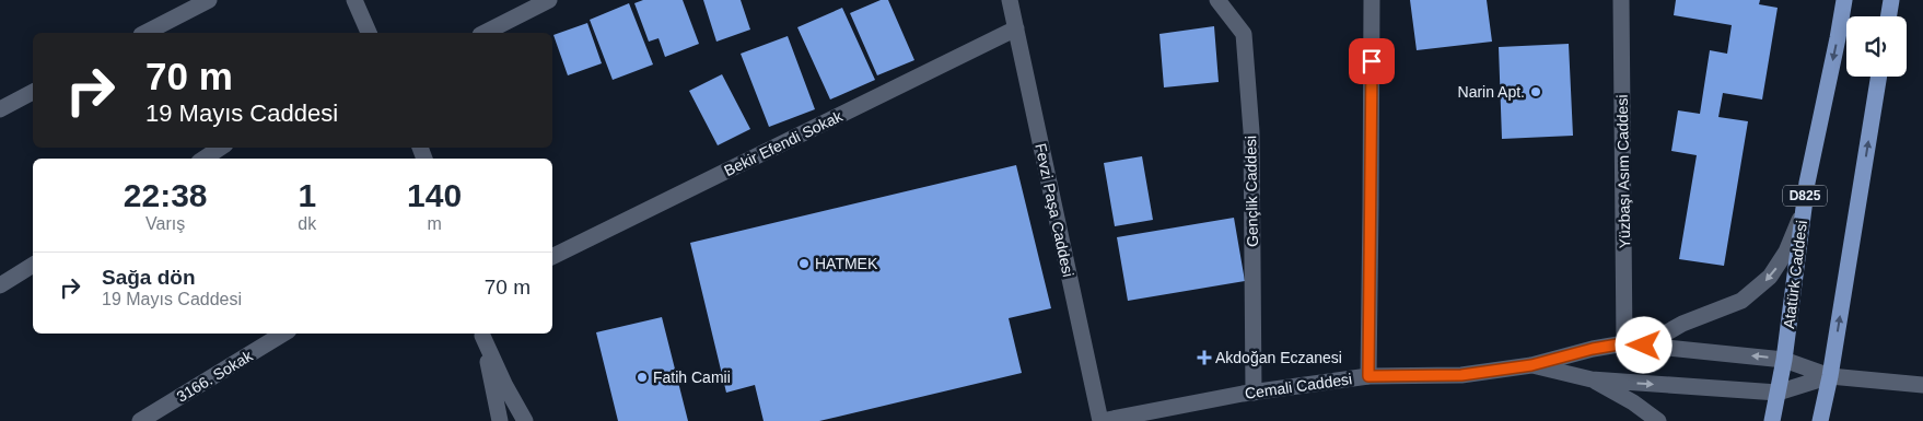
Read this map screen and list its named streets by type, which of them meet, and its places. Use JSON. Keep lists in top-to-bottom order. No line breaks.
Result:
{"streets":{"main road":["D825","Atatürk Caddesi"],"street":["Bekir Efendi Sokak","Yüzbaşı Asım Caddesi","Gençlik Caddesi","Fevzi Paşa Caddesi","3166. Sokak","Cemali Caddesi"]},"crossings":[["Bekir Efendi Sokak","Fevzi Paşa Caddesi"],["Yüzbaşı Asım Caddesi","Cemali Caddesi"],["Gençlik Caddesi","Cemali Caddesi"],["Fevzi Paşa Caddesi","Cemali Caddesi"],["Atatürk Caddesi","Cemali Caddesi"]],"places":{"other":["Narin Apt.","HATMEK","Fatih Camii"],"health":["Akdoğan Eczanesi"]},"page":{"turn":["70 m","19 Mayıs Caddesi"],"eta":["22:38","Varış","1","dk","140","m"],"list":[{"name":"Sağa dön","note":"19 Mayıs Caddesi","value":"70 m"}]}}
